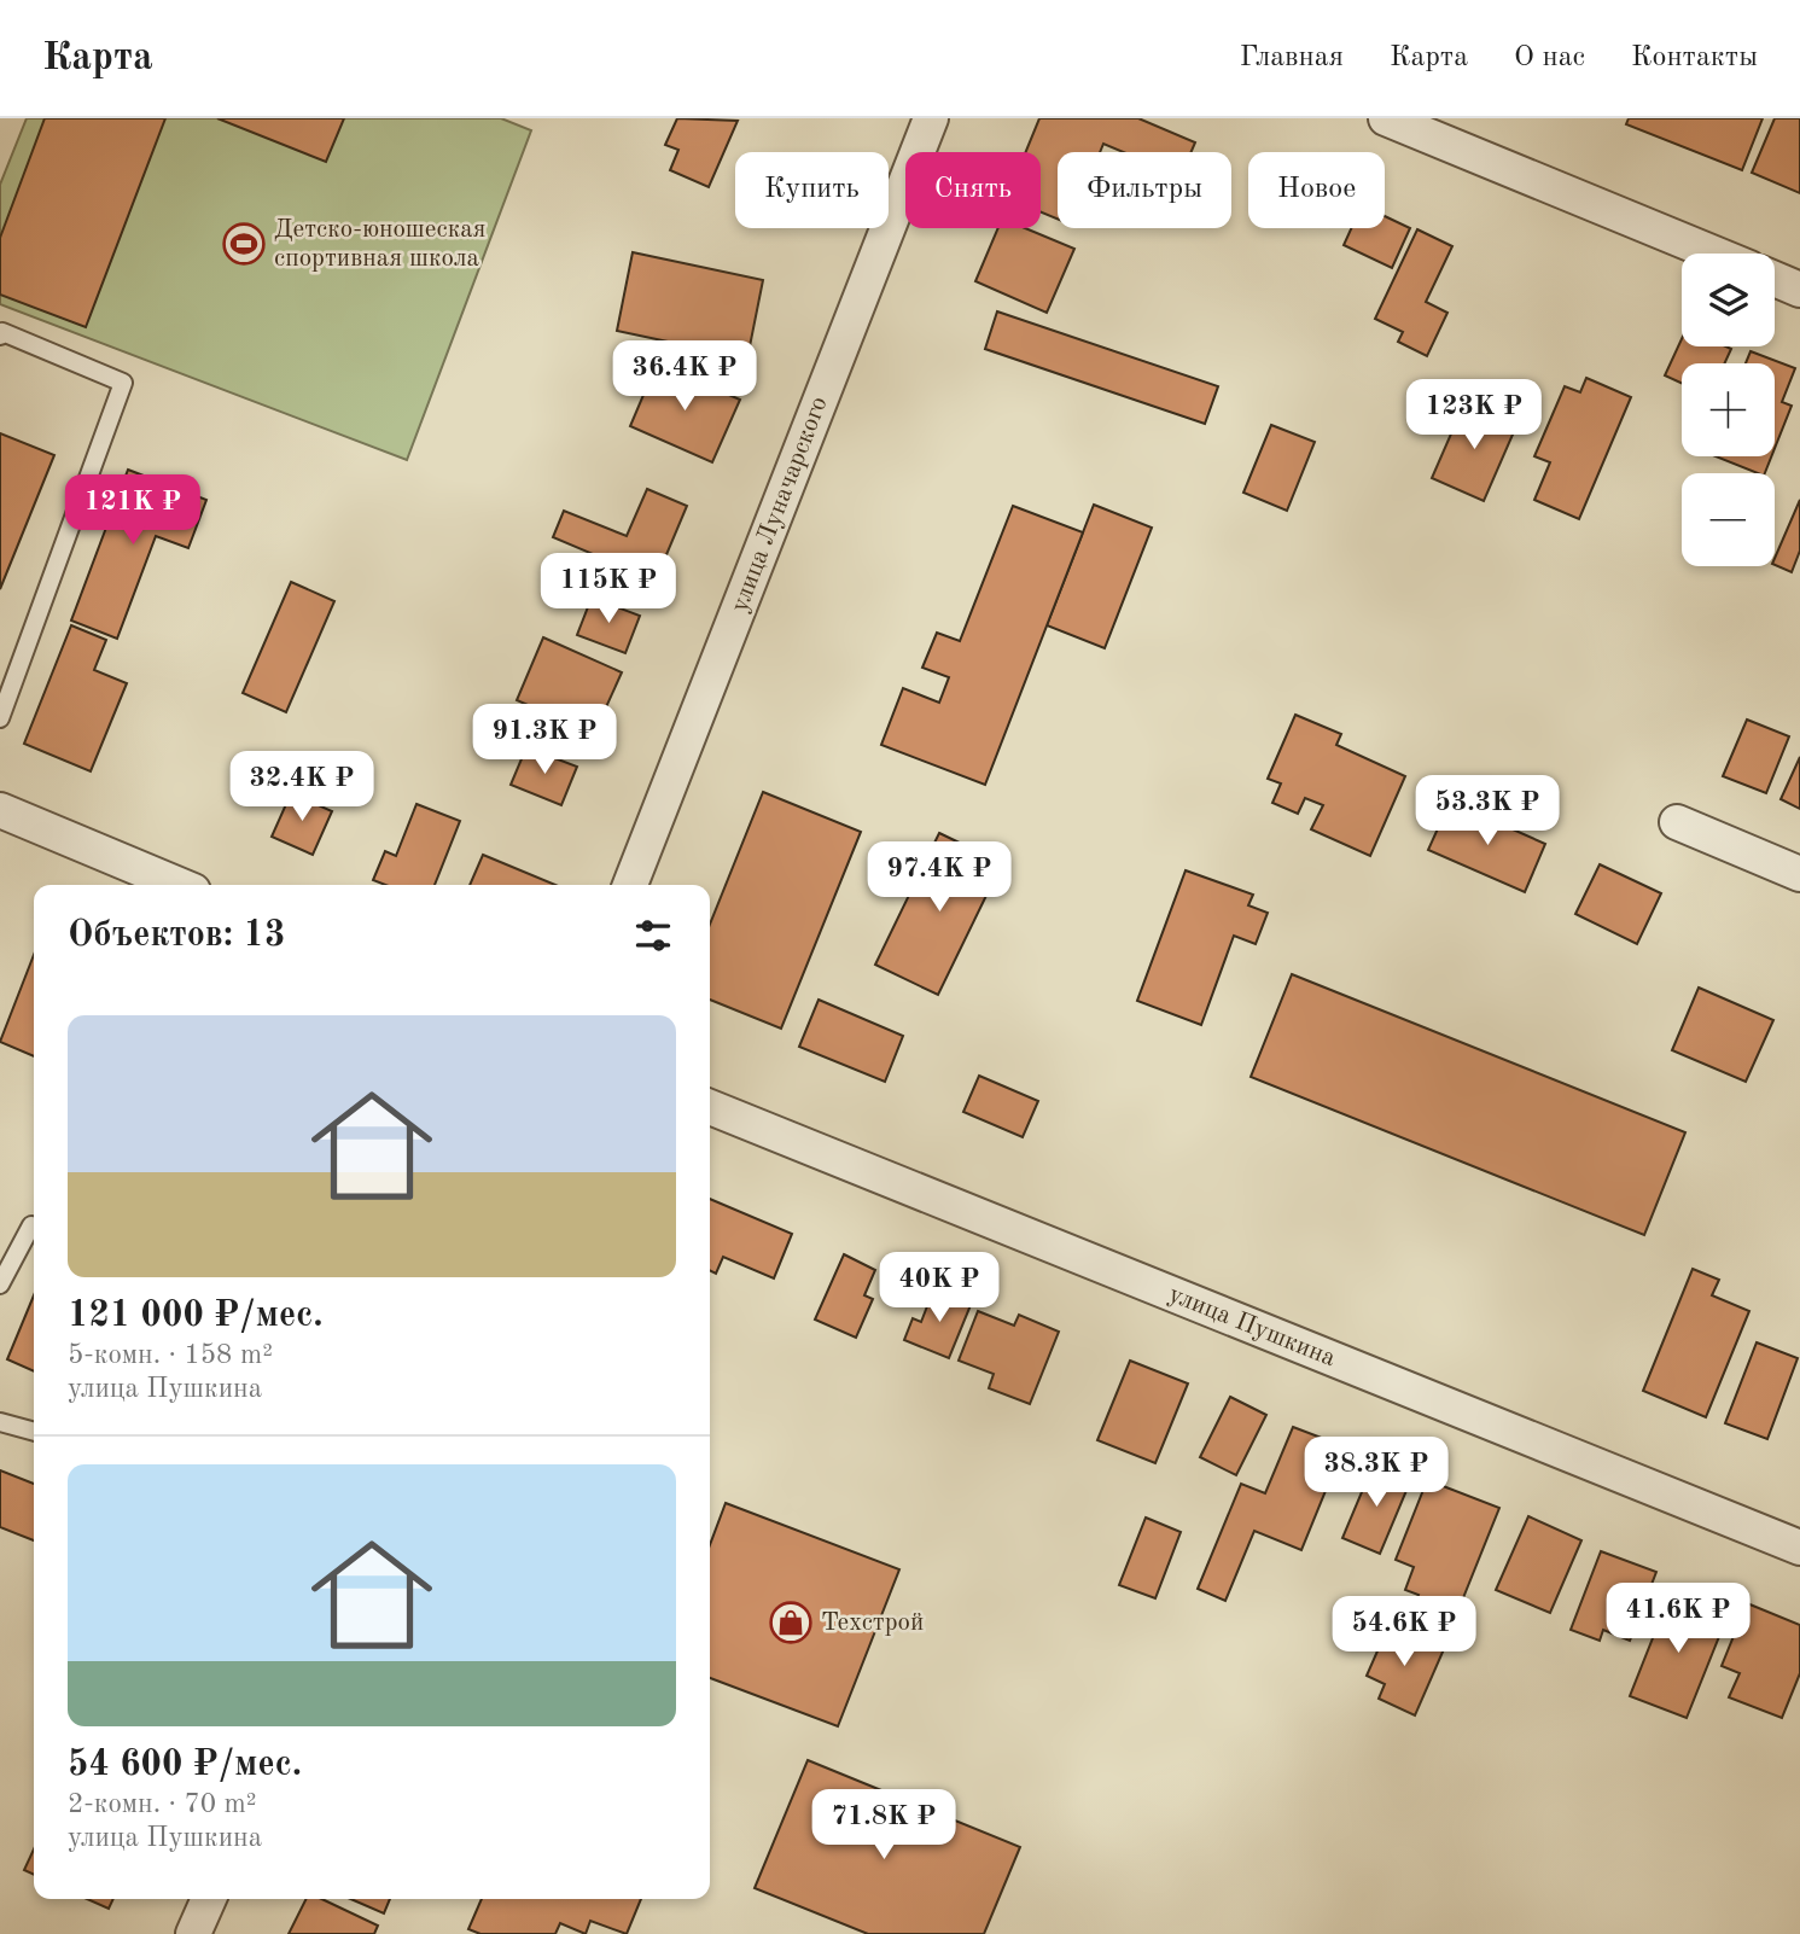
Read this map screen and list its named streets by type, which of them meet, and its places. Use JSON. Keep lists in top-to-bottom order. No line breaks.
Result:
{"streets":{"street":["улица Луначарского","улица Пушкина"]},"places":{"sports":["Детско-юношеская спортивная школа"],"shop":["Техстрой"]},"page":{"header":"Карта","nav":["Главная","Карта","О нас","Контакты"],"chip":["Купить","Снять","Фильтры","Новое"],"map_buttons":["+","−"],"price":["36.4K ₽","123K ₽","121K ₽","115K ₽","91.3K ₽","32.4K ₽","53.3K ₽","97.4K ₽","40K ₽","38.3K ₽","41.6K ₽","54.6K ₽","71.8K ₽"],"heading":"Объектов: 13","list":[{"name":"121 000 ₽/мес.","note":"5-комн. · 158 m² · улица Пушкина"},{"name":"54 600 ₽/мес.","note":"2-комн. · 70 m² · улица Пушкина"}]}}
